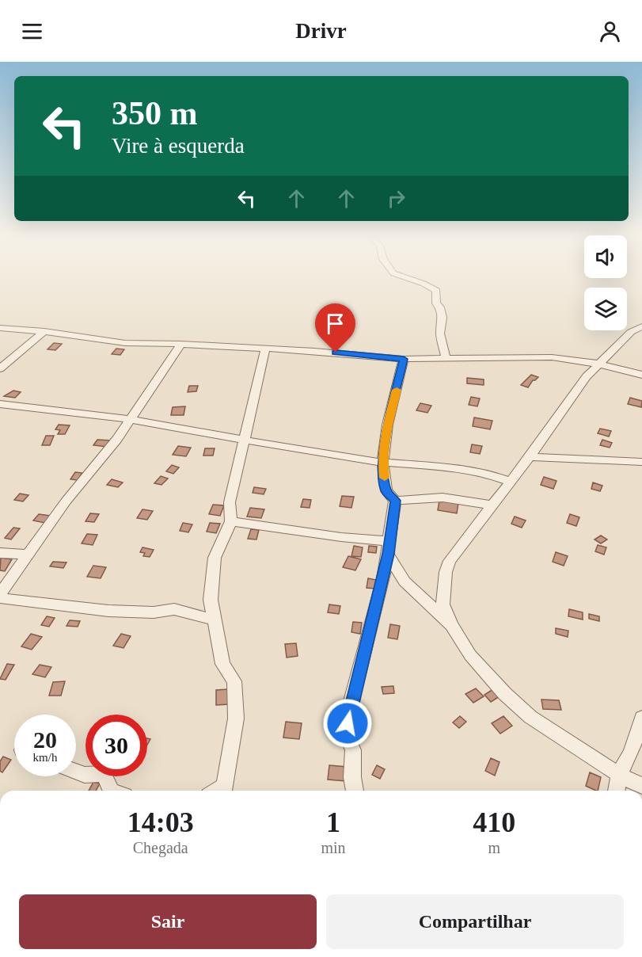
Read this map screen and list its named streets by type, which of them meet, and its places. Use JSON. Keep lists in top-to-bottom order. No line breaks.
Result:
{"page":{"header":"Drivr","turn":["350 m","Vire à esquerda"],"speed":"20 km/h","limit":"30","eta":["14:03","Chegada","1","min","410","m"],"buttons":["Sair","Compartilhar"]}}
